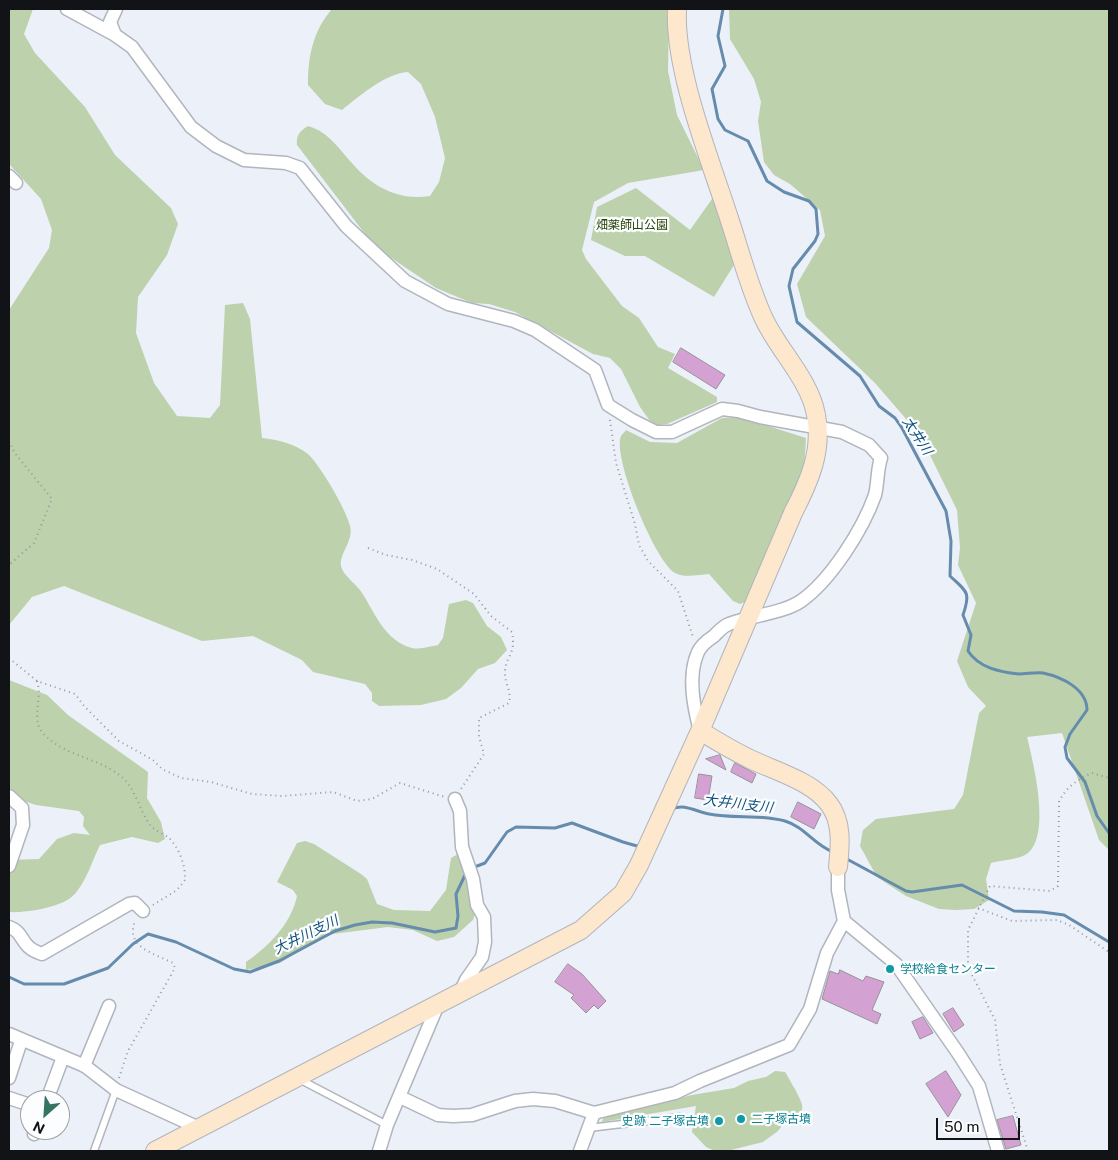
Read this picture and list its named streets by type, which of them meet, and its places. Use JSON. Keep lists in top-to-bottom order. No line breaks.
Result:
{"water":["太井川","大井川支川"],"parks":["畑薬師山公園"],"places":["学校給食センター","二子塚古墳","史跡 二子塚古墳"],"scale_bar":"50 m","north":"bottom left"}
